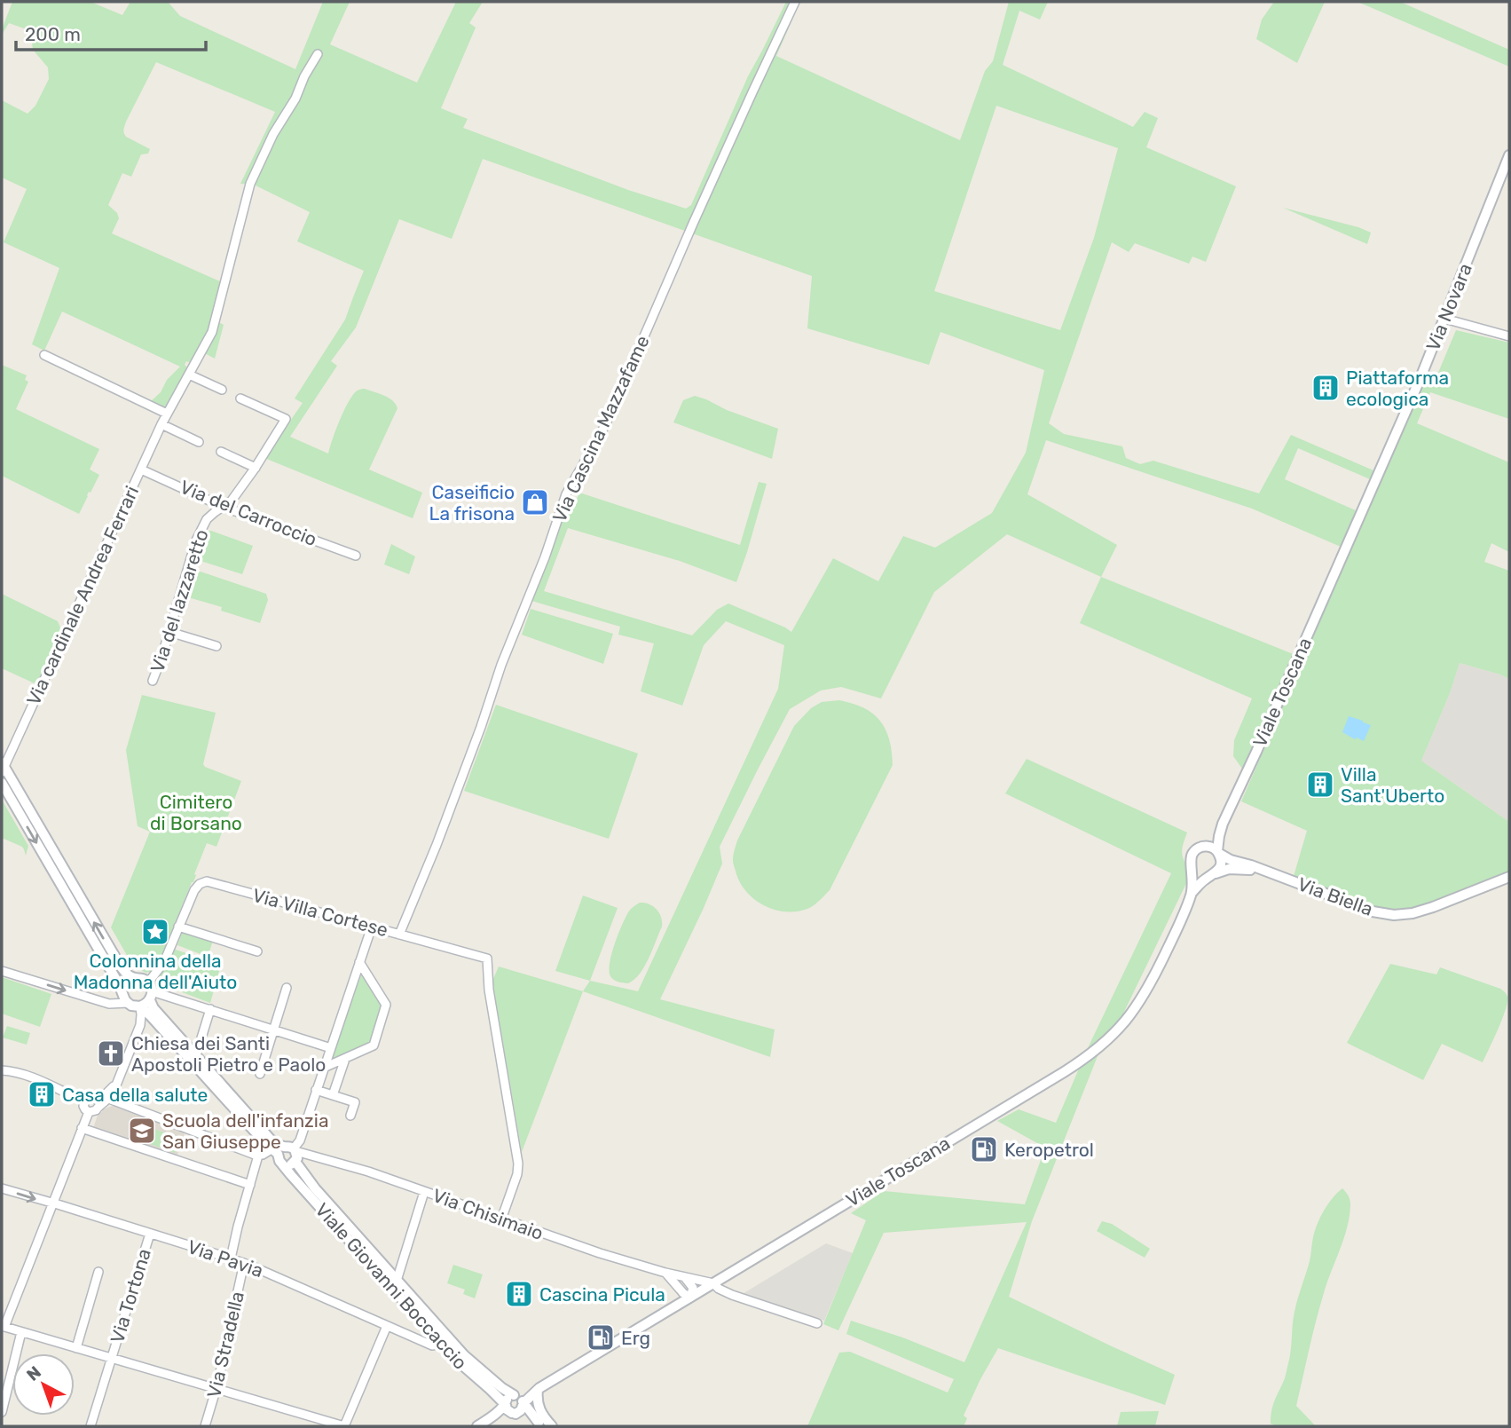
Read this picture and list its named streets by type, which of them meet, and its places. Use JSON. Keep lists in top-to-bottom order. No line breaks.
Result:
{"streets":{"street":["Via Novara","Via Cascina Mazzafame","Via del Carroccio","Via cardinale Andrea Ferrari","Via del lazzaretto","Viale Toscana","Via Biella","Via Villa Cortese","Via Chisimaio","Via Pavia","Viale Giovanni Boccaccio","Via Tortona","Via Stradella"]},"crossings":[["Via Novara","Viale Toscana"],["Via Cascina Mazzafame","Via Villa Cortese"],["Via del Carroccio","Via cardinale Andrea Ferrari"],["Via del Carroccio","Via del lazzaretto"],["Viale Toscana","Via Biella"],["Viale Toscana","Via Chisimaio"],["Viale Toscana","Viale Giovanni Boccaccio"],["Via Villa Cortese","Via Chisimaio"],["Via Villa Cortese","Viale Giovanni Boccaccio"],["Via Chisimaio","Viale Giovanni Boccaccio"],["Via Pavia","Viale Giovanni Boccaccio"],["Via Pavia","Via Tortona"],["Via Pavia","Via Stradella"]],"parks":["Cimitero di Borsano"],"places":{"building":["Piattaforma ecologica","Villa Sant'Uberto","Casa della salute","Cascina Picula"],"shop":["Caseificio La frisona"],"place":["Colonnina della Madonna dell'Aiuto"],"church":["Chiesa dei Santi Apostoli Pietro e Paolo"],"school or university":["Scuola dell'infanzia San Giuseppe"],"fuel station":["Keropetrol","Erg"]},"scale_bar":"200 m","north":"top left"}
